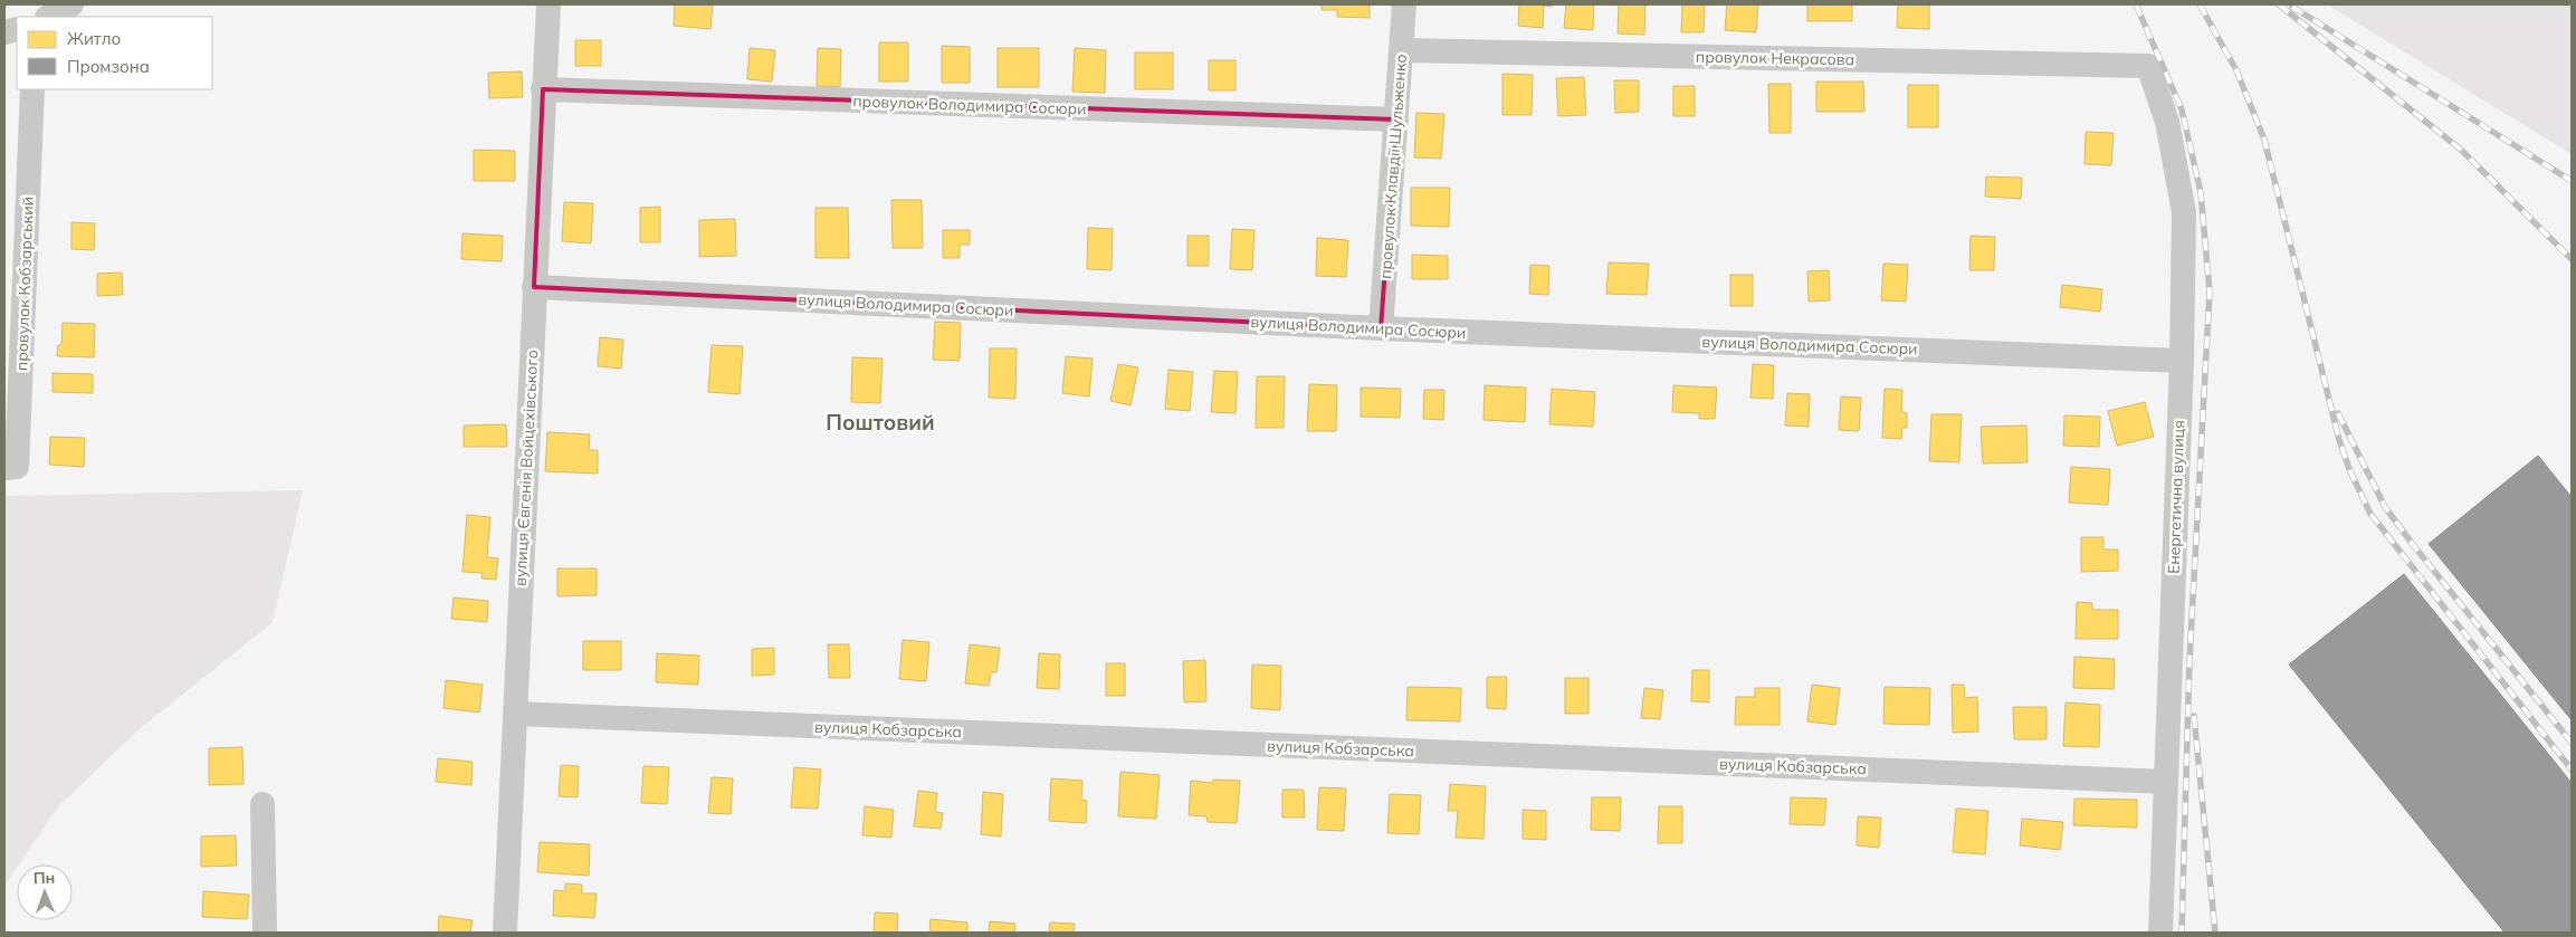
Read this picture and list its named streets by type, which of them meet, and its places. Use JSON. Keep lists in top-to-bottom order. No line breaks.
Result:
{"streets":{"street":["провулок Некрасова","провулок Володимира Сосюри","провулок Клавдії Шульженко","провулок Кобзарський","вулиця Володимира Сосюри","вулиця Євгенія Войцехівського","Енергетична вулиця","вулиця Кобзарська"]},"crossings":[["провулок Некрасова","провулок Клавдії Шульженко"],["провулок Некрасова","Енергетична вулиця"],["провулок Володимира Сосюри","провулок Клавдії Шульженко"],["провулок Володимира Сосюри","вулиця Євгенія Войцехівського"],["провулок Клавдії Шульженко","вулиця Володимира Сосюри"],["вулиця Володимира Сосюри","вулиця Євгенія Войцехівського"],["вулиця Володимира Сосюри","Енергетична вулиця"],["вулиця Євгенія Войцехівського","вулиця Кобзарська"],["Енергетична вулиця","вулиця Кобзарська"]],"districts":["Поштовий"],"legend":["Житло","Промзона"],"north":"top"}
